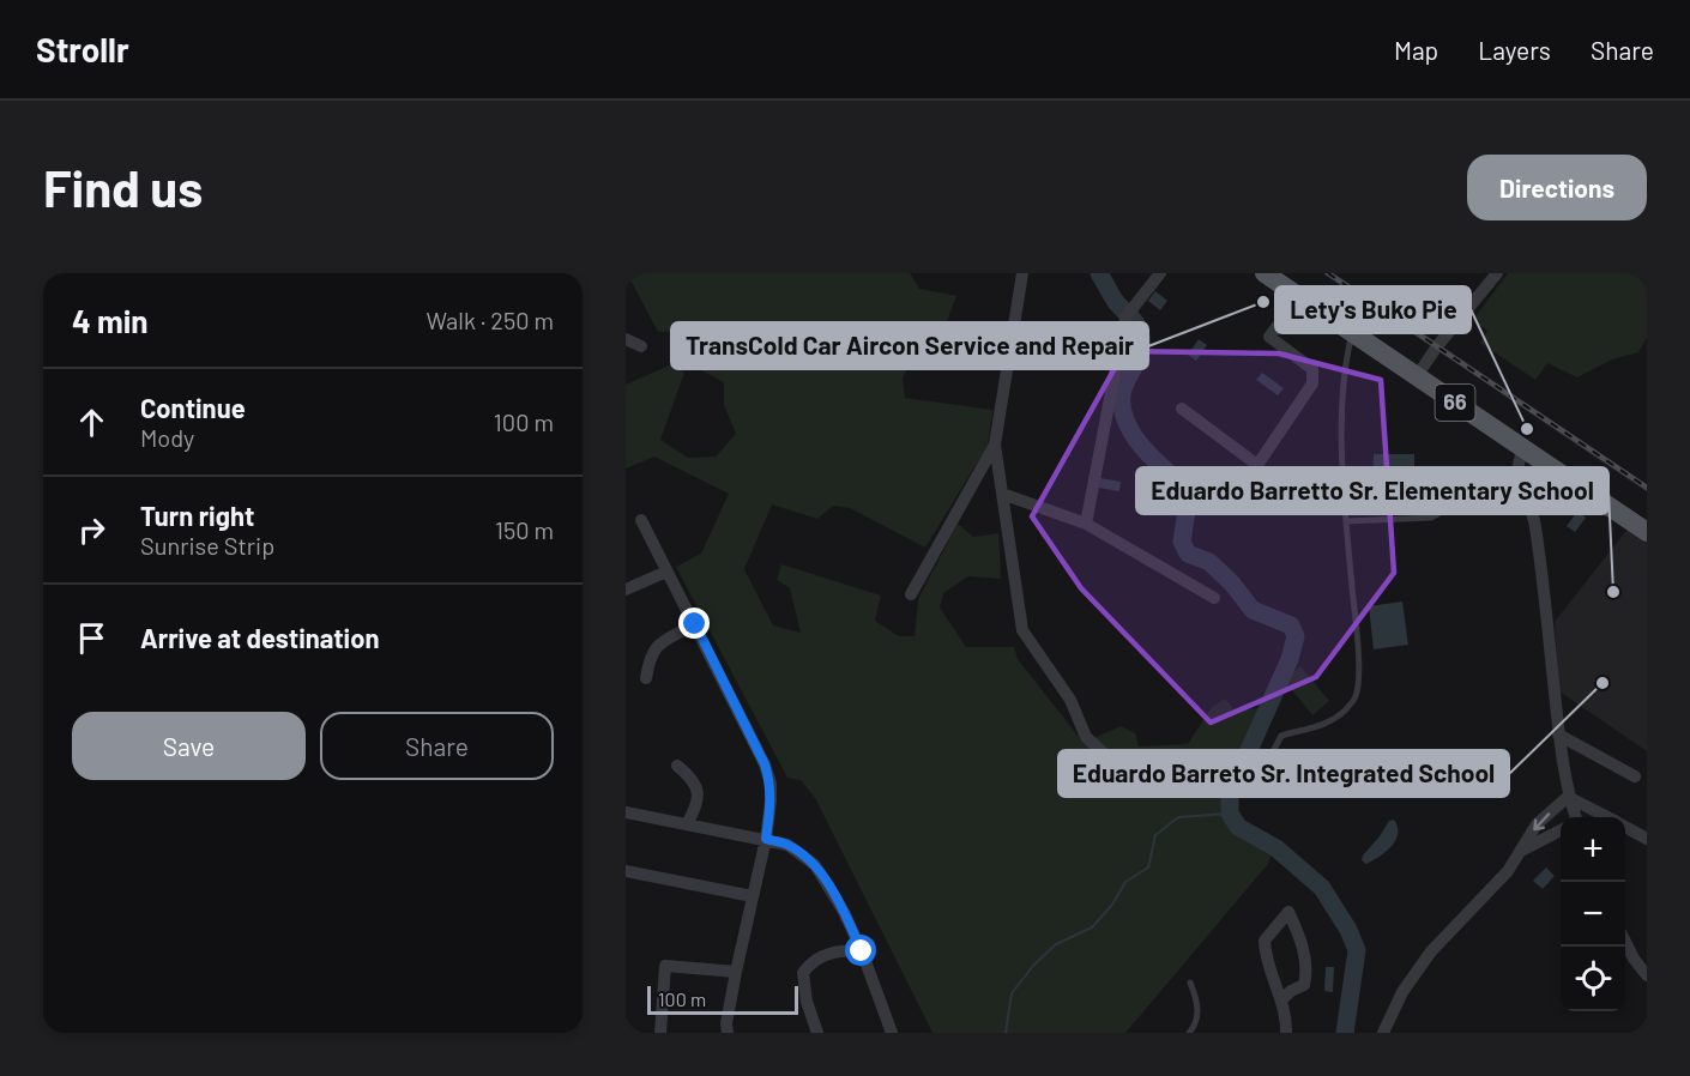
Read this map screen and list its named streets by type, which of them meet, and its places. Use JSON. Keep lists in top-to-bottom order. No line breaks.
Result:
{"streets":{"main road":["66"]},"places":["TransCold Car Aircon Service and Repair","Lety's Buko Pie","Eduardo Barretto Sr. Elementary School","Eduardo Barreto Sr. Integrated School"],"scale_bar":"100 m","page":{"header":"Strollr","nav":["Map","Layers","Share"],"buttons":["Directions",["Save","Share"]],"title":"Find us","heading":["4 min","Walk · 250 m"],"list":[["Continue","Mody","100 m"],["Turn right","Sunrise Strip","150 m"],"Arrive at destination"],"map_buttons":["+","−"],"scale":"100 m"}}
